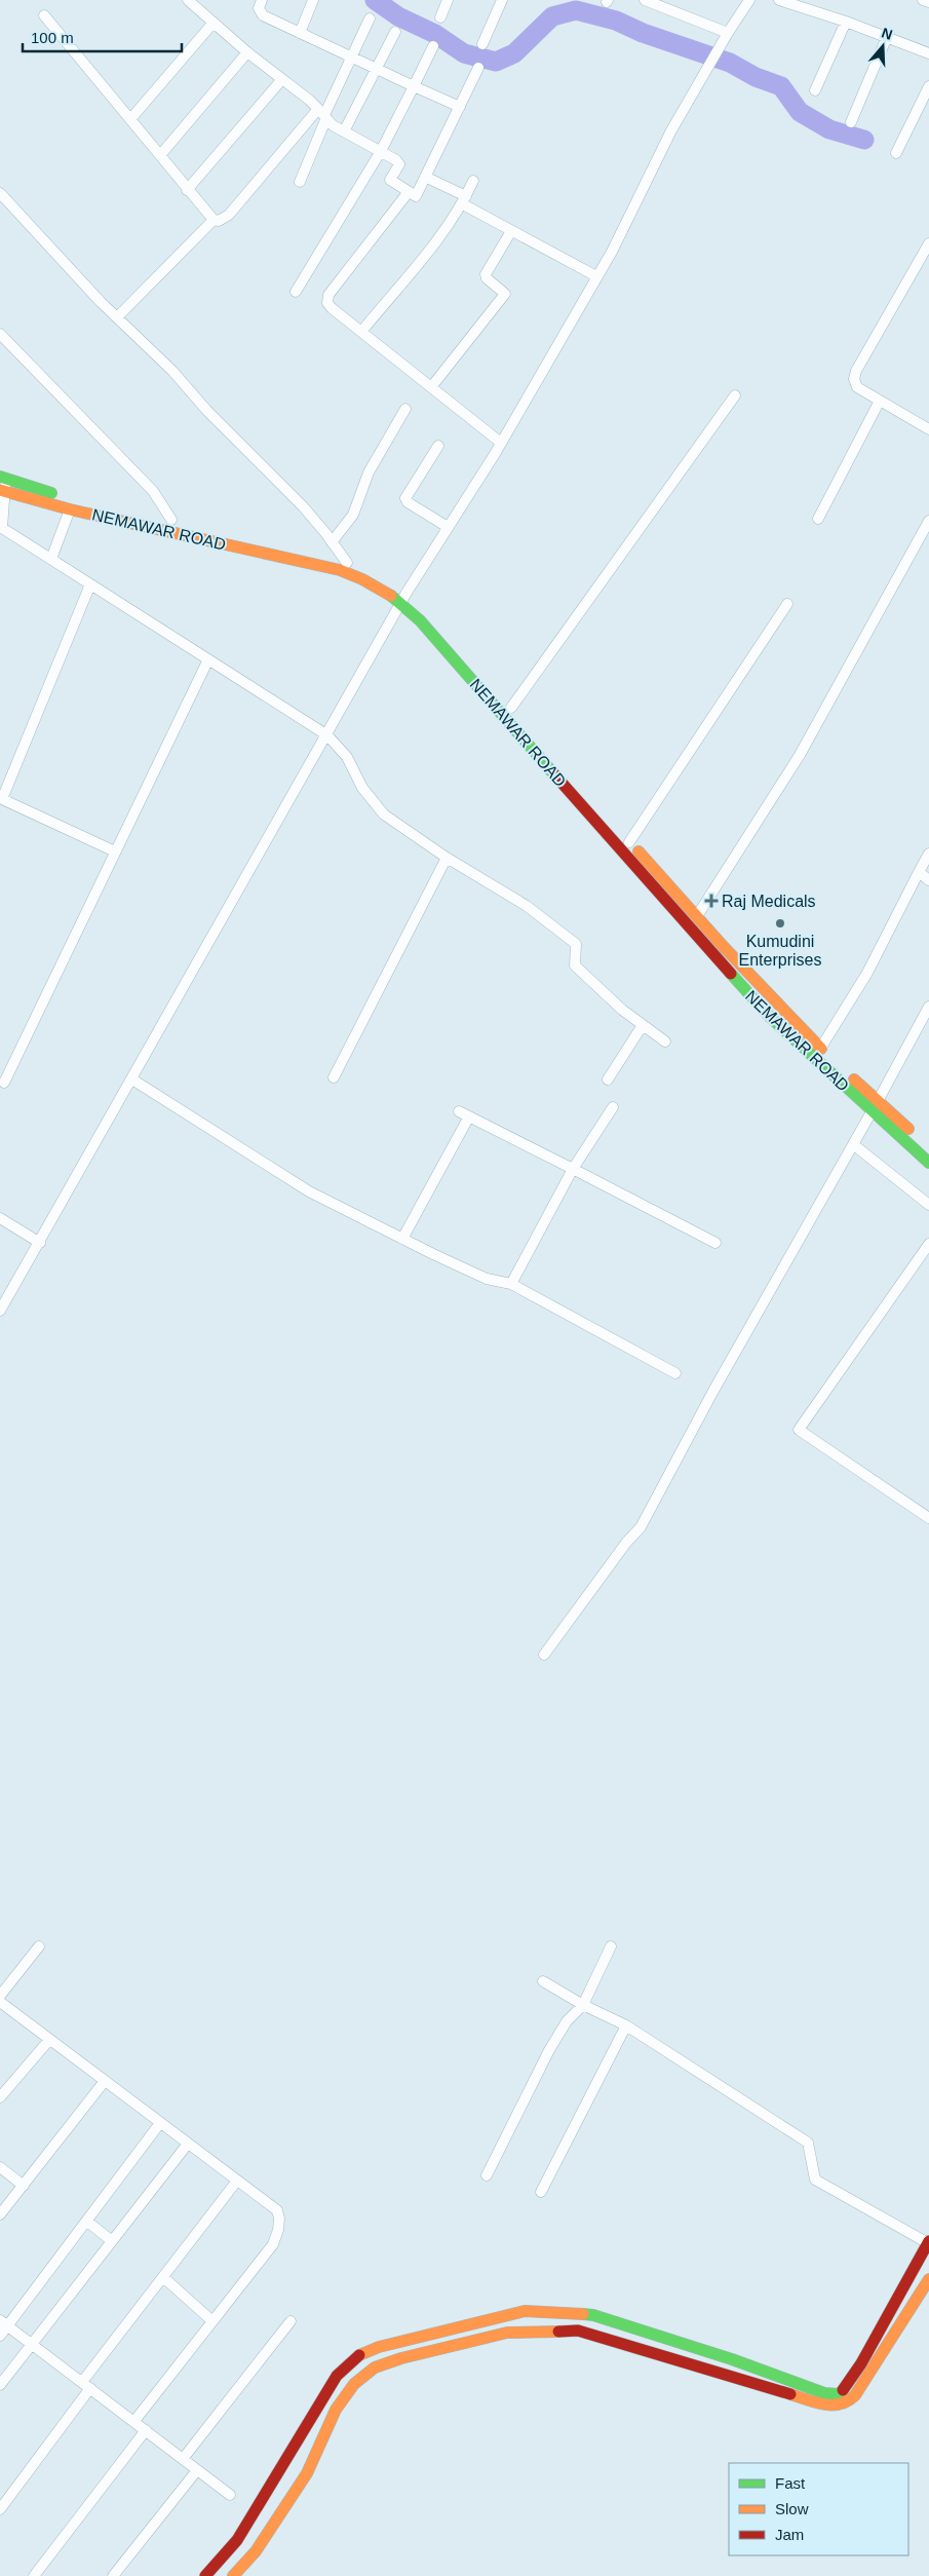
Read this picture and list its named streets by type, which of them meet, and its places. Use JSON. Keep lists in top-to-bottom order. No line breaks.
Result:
{"streets":{"main road":["NEMAWAR ROAD"]},"places":{"health":["Raj Medicals"],"other":["Kumudini Enterprises"]},"legend":["Fast","Slow","Jam"],"scale_bar":"100 m","north":"top"}
